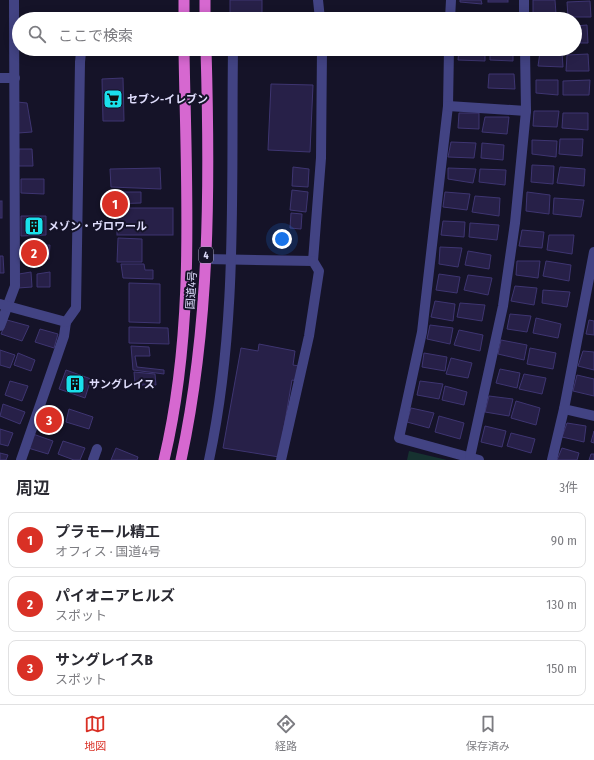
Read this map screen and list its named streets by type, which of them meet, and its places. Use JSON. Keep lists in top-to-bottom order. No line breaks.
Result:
{"streets":{"highway":["4","国道4号"]},"places":{"supermarket":["セブン-イレブン"],"building":["メゾン・ヴロワール","サングレイス"]},"page":{"search":"ここで検索","pins":["1","2","3"],"heading":["周辺","3件"],"list":[{"mark":"1","name":"プラモール精工","note":"オフィス · 国道4号","value":"90 m"},{"mark":"2","name":"パイオニアヒルズ","note":"スポット","value":"130 m"},{"mark":"3","name":"サングレイスB","note":"スポット","value":"150 m"}],"nav":["地図","経路","保存済み"]}}
